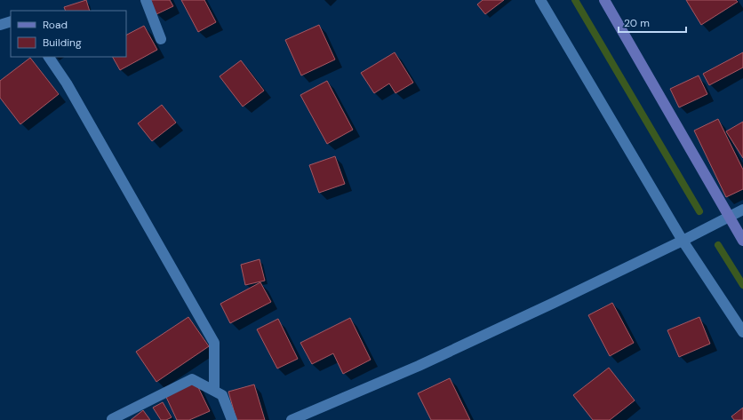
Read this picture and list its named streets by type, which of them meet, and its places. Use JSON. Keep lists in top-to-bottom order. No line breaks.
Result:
{"legend":["Road","Building"],"scale_bar":"20 m"}
